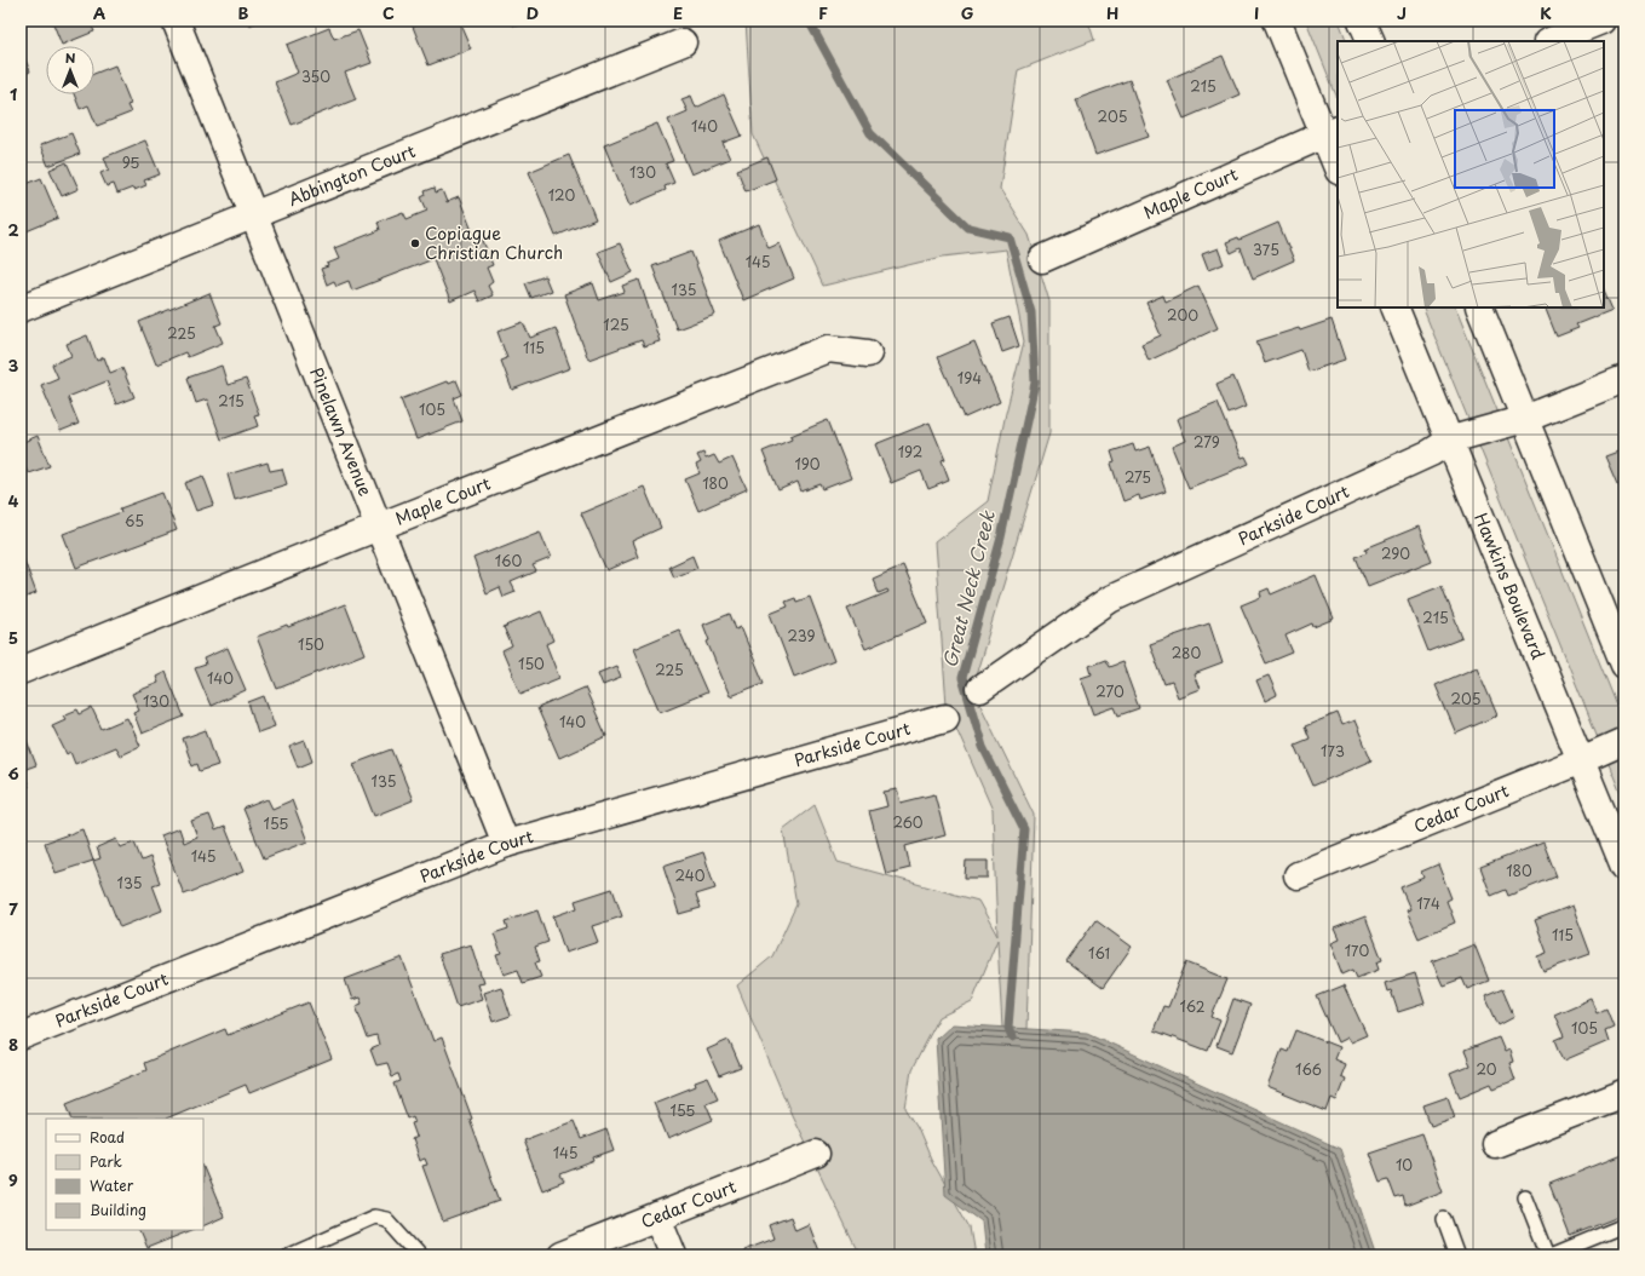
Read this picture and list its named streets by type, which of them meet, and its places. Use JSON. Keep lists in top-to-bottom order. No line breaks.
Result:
{"streets":{"street":["Abbington Court","Maple Court","Pinelawn Avenue","Parkside Court","Hawkins Boulevard","Cedar Court"]},"crossings":[["Abbington Court","Pinelawn Avenue"],["Maple Court","Pinelawn Avenue"],["Pinelawn Avenue","Parkside Court"],["Parkside Court","Hawkins Boulevard"],["Hawkins Boulevard","Cedar Court"]],"water":["Great Neck Creek"],"places":["Copiague Christian Church"],"house_numbers":["350","215","205","140","95","130","120","375","145","135","200","125","225","115","194","215","105","279","192","190","275","180","65","290","160","215","239","150","280","150","225","140","270","205","130","140","173","135","260","155","145","180","240","135","174","115","170","161","162","105","166","20","155","145","10"],"legend":["Road","Park","Water","Building"],"north":"top","grid":{"columns":["A","B","C","D","E","F","G","H","I","J","K"],"rows":["1","2","3","4","5","6","7","8","9"]}}
